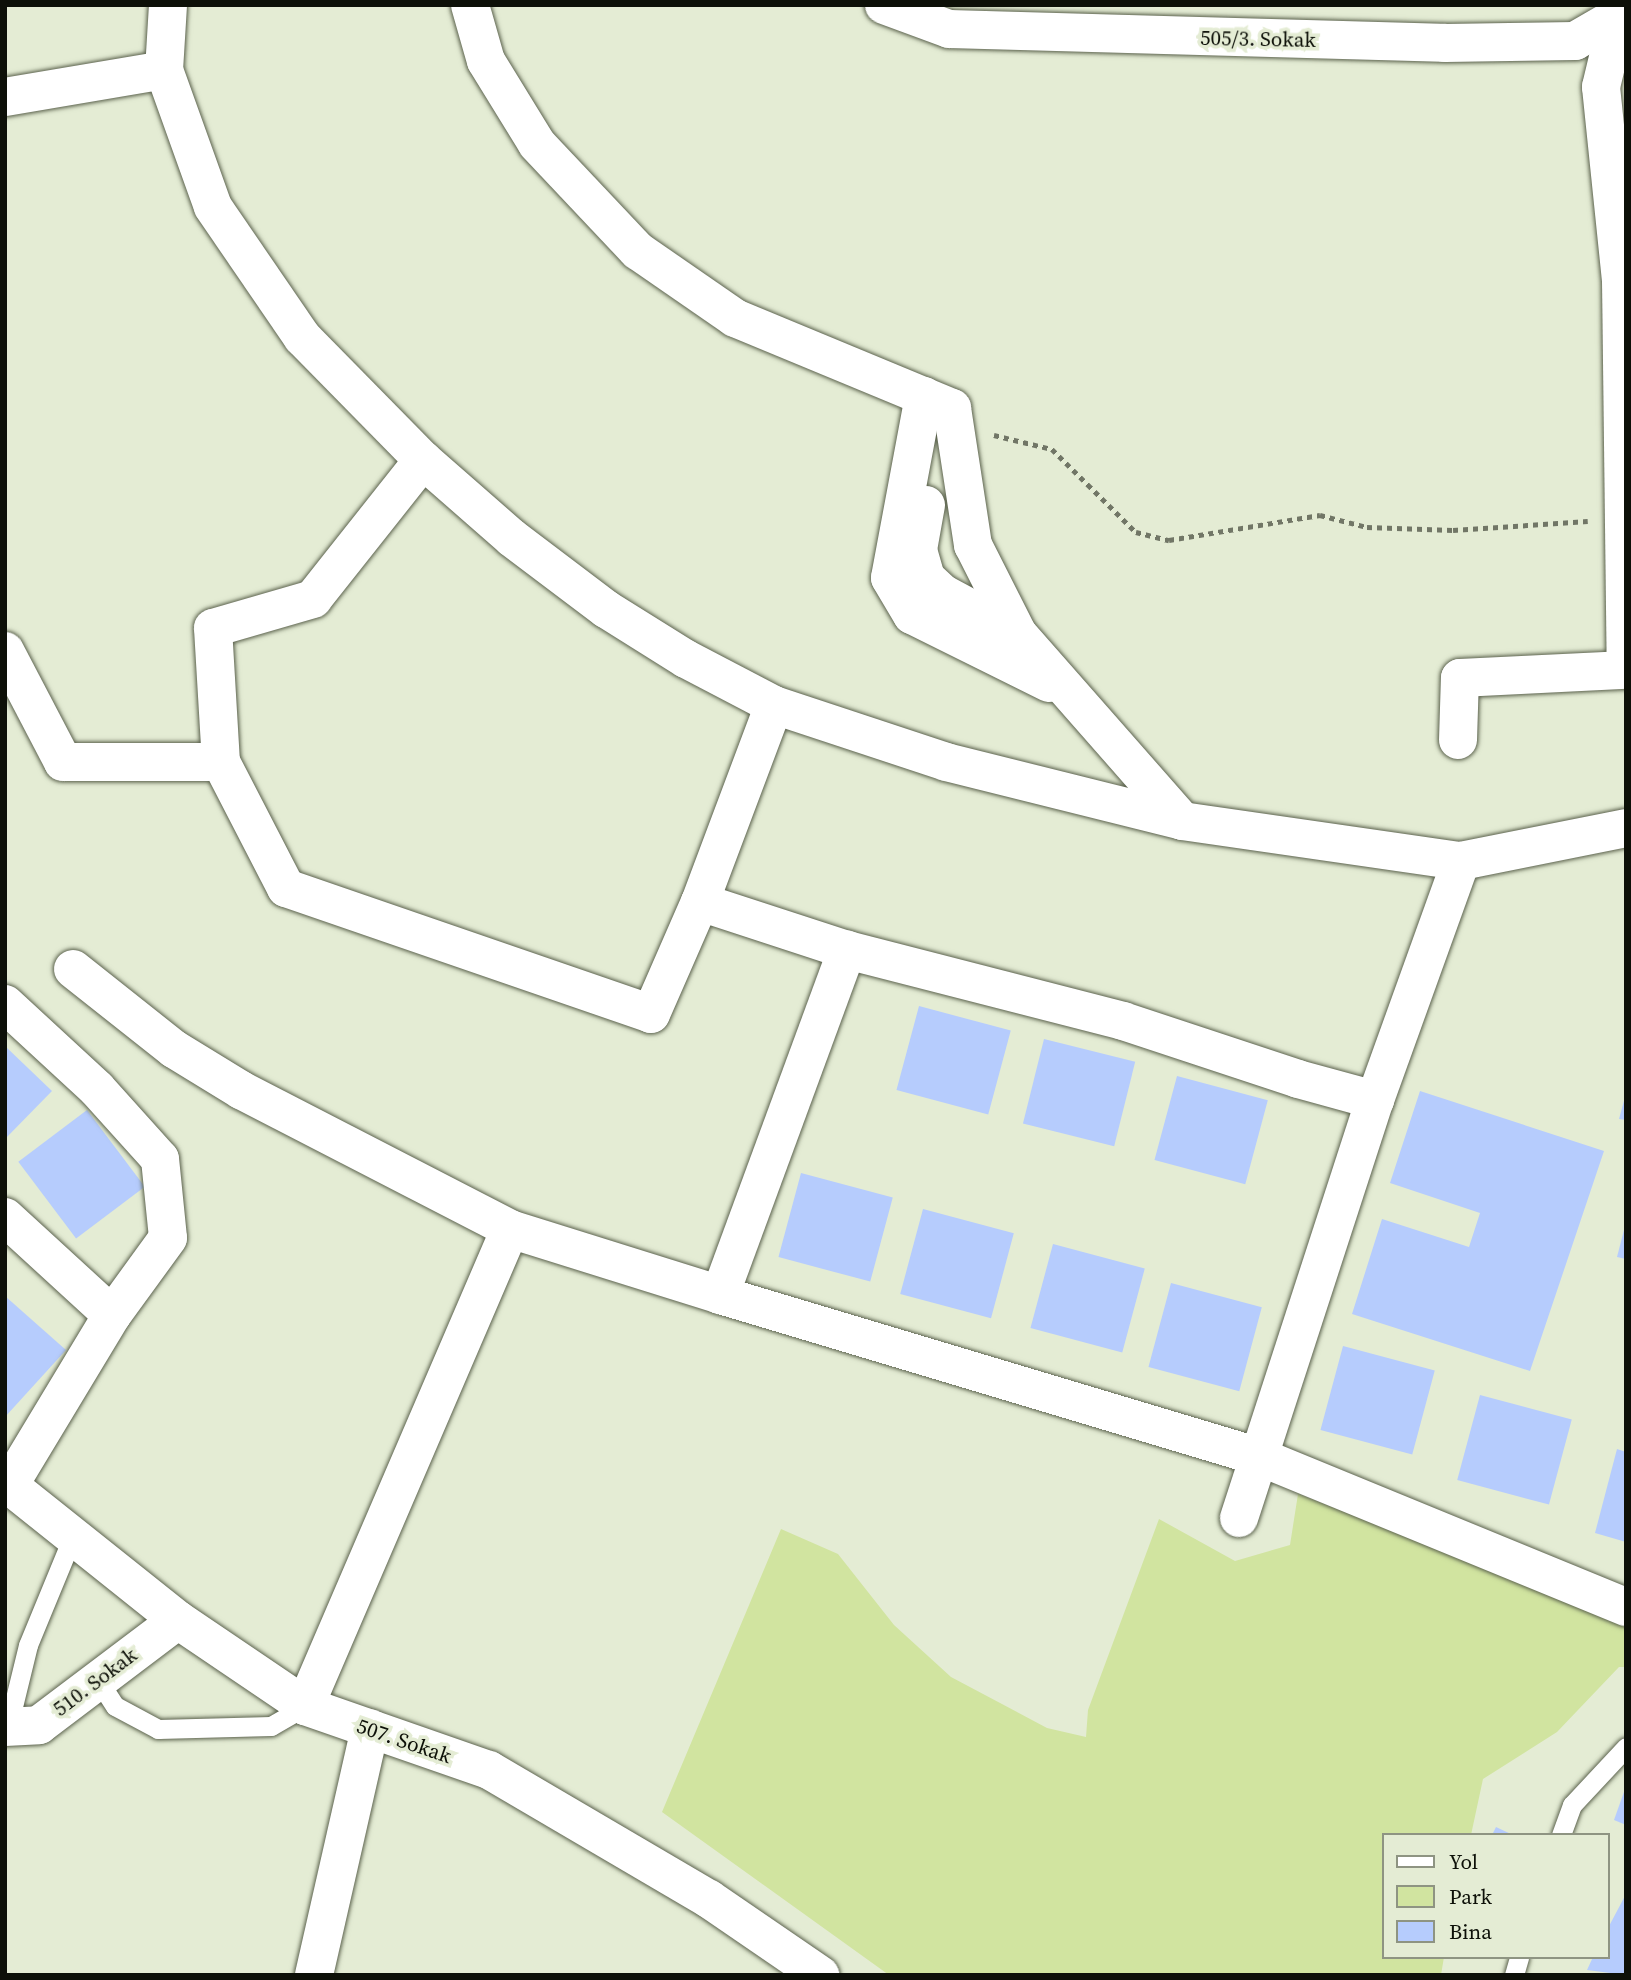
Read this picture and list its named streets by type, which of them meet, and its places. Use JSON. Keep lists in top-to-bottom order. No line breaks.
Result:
{"streets":{"street":["505/3. Sokak","510. Sokak","507. Sokak"]},"crossings":[["510. Sokak","507. Sokak"]],"legend":["Yol","Park","Bina"]}
